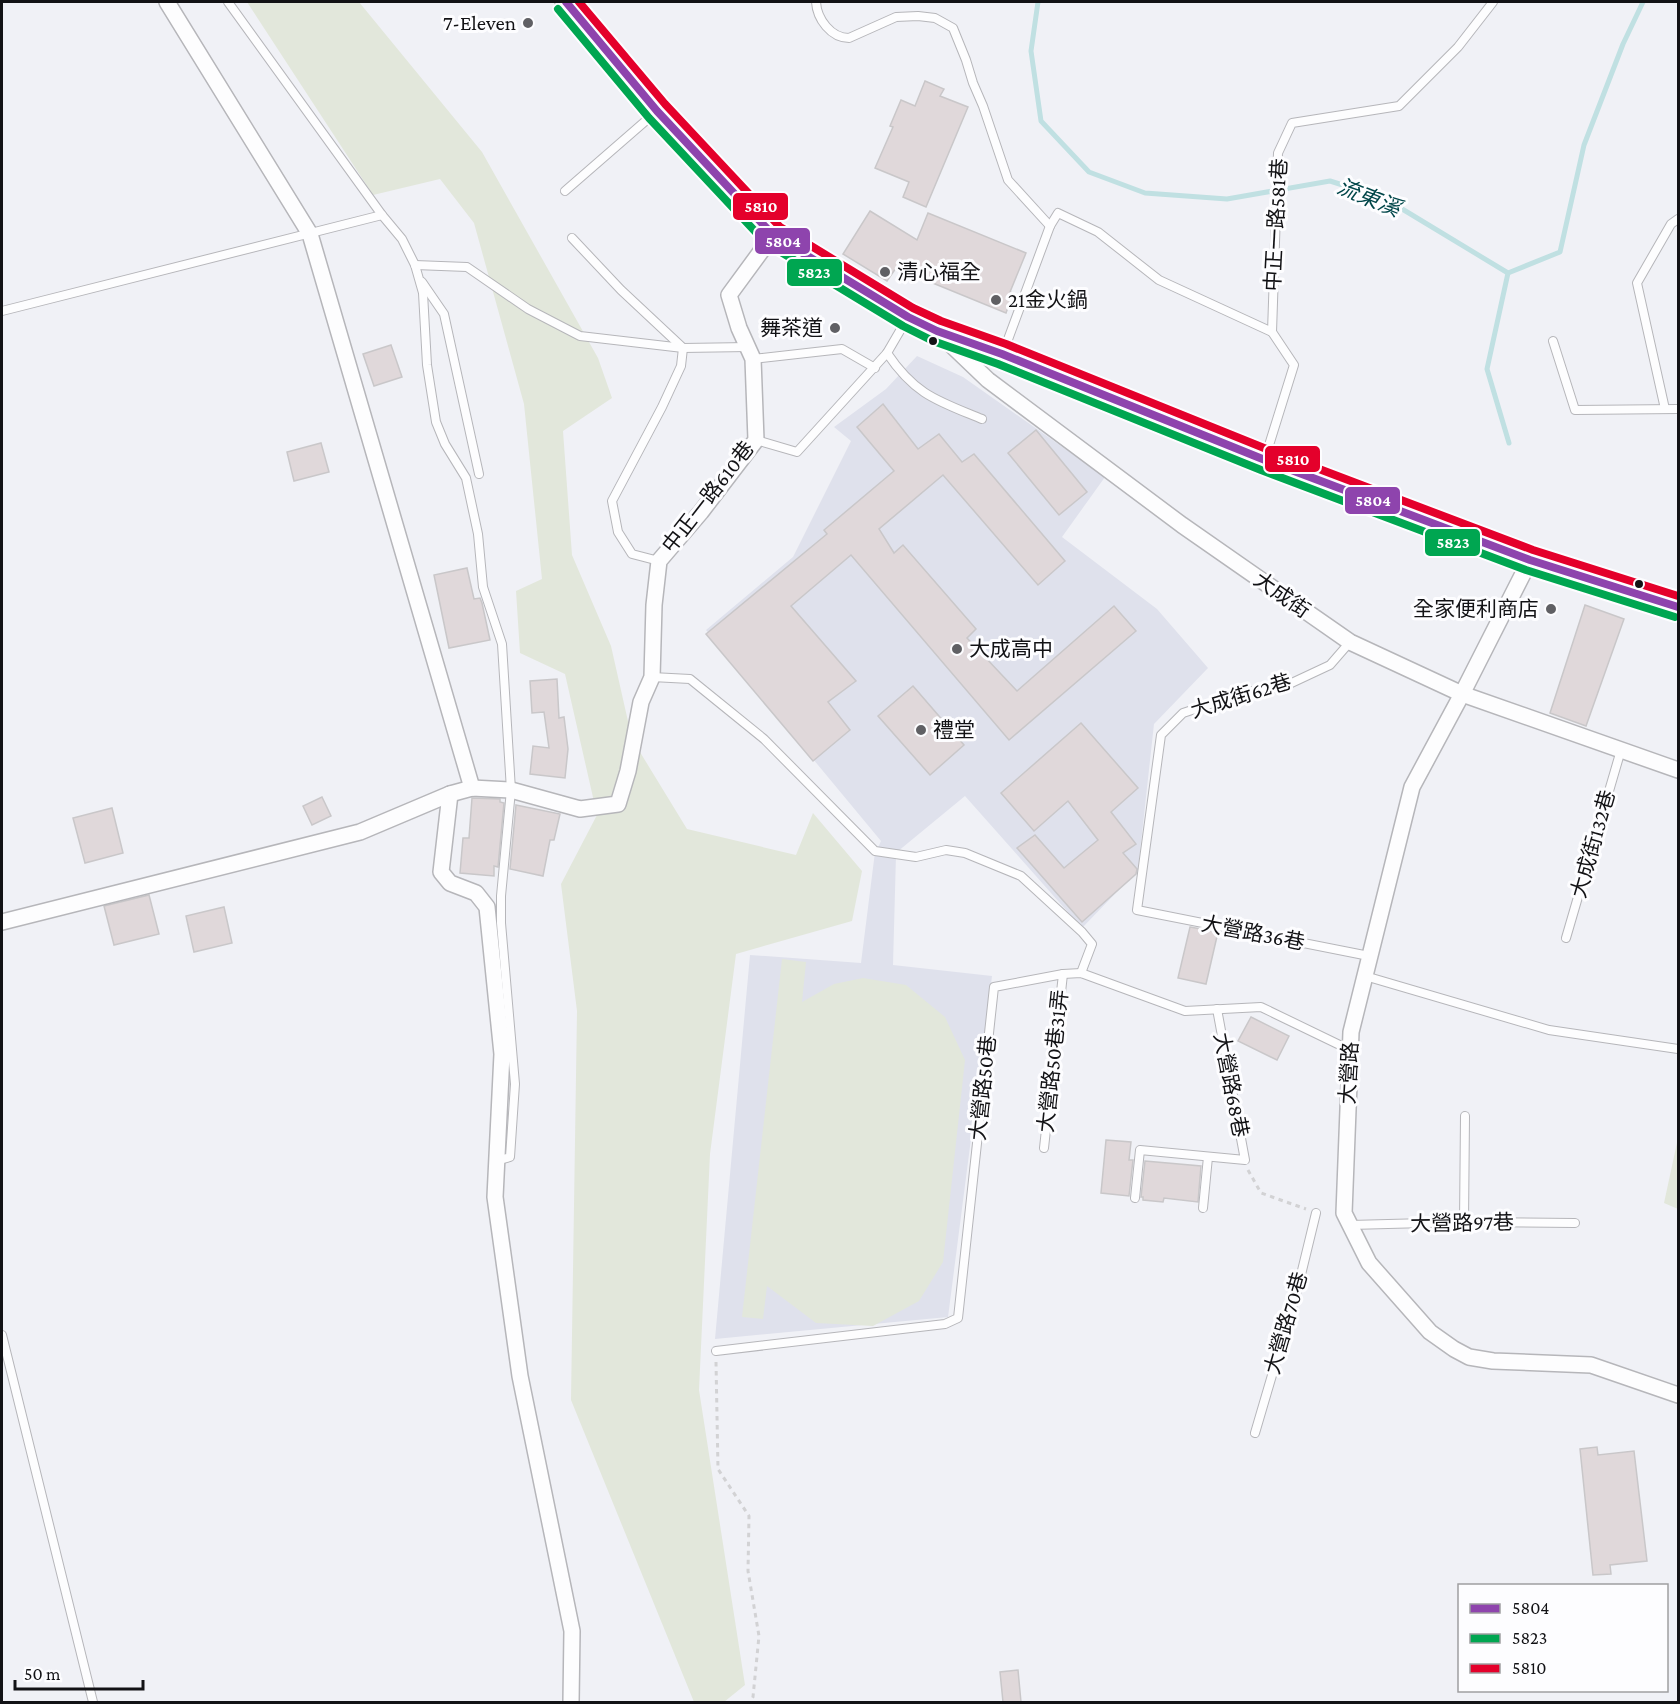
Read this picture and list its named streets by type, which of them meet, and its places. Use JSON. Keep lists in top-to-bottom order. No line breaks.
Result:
{"streets":{"street":["中正一路610巷","大成街","大營路"],"lane":["中正一路581巷","大成街62巷","大成街132巷","大營路36巷","大營路50巷31弄","大營路68巷","大營路50巷","大營路97巷","大營路70巷"]},"crossings":[["大成街","大成街62巷"],["大成街","大成街132巷"],["大成街","大營路"],["大成街62巷","大營路36巷"],["大營路36巷","大營路"],["大營路50巷31弄","大營路50巷"],["大營路","大營路50巷"],["大營路","大營路97巷"],["大營路68巷","大營路50巷"],["大營路68巷","大營路70巷"]],"water":["流東溪"],"places":["7-Eleven","清心福全","21金火鍋","舞茶道","全家便利商店","大成高中","禮堂"],"lines":["transit line 5804","transit line 5810","transit line 5823"],"legend":["5804","5823","5810"],"scale_bar":"50 m"}
